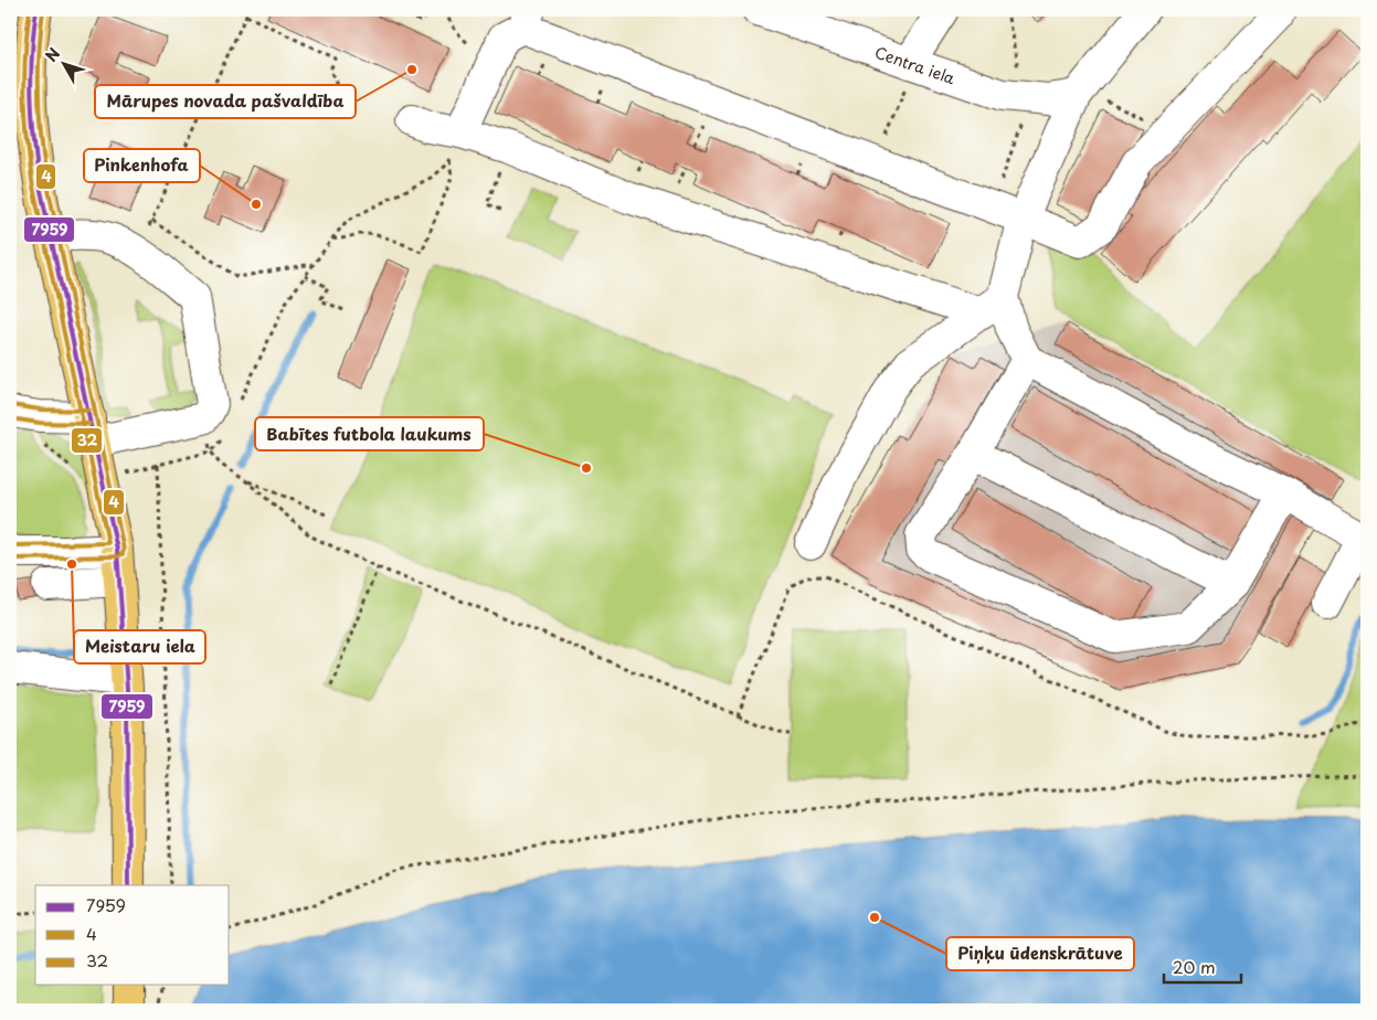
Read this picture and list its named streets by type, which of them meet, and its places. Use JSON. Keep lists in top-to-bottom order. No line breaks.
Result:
{"streets":{"street":["Centra iela"]},"places":["Mārupes novada pašvaldība","Pinkenhofa","Babītes futbola laukums","Meistaru iela","Piņķu ūdenskrātuve"],"lines":["transit line 7959","transit line 32","transit line 4"],"legend":["7959","4","32"],"scale_bar":"20 m","north":"top left"}
